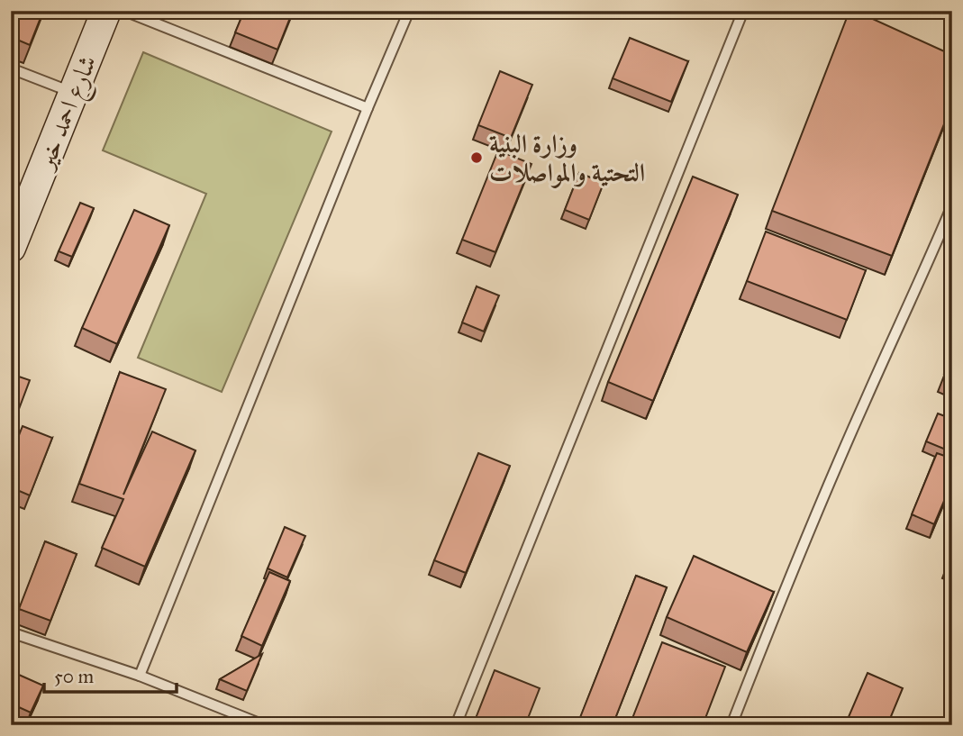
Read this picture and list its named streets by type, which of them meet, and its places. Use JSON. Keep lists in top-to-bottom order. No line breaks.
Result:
{"streets":{"main road":["شارع احمد خير"]},"places":["وزارة البنية التحتية والمواصلات"],"scale_bar":"50 m"}
